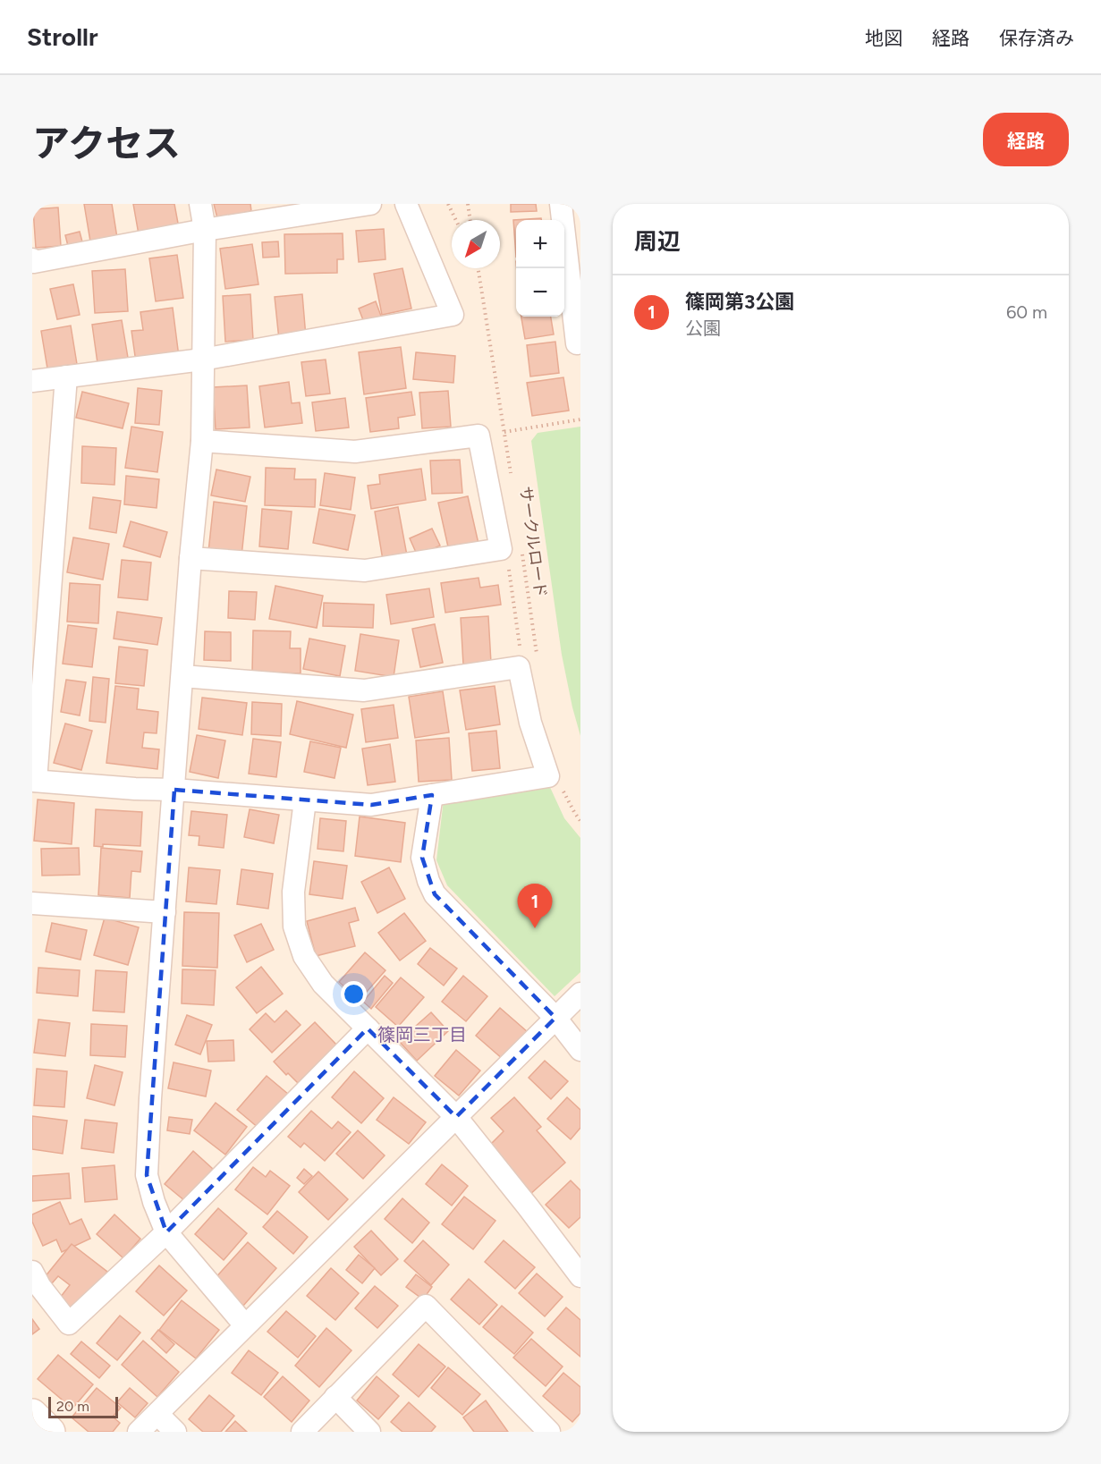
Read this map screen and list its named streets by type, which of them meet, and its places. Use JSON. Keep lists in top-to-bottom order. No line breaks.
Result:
{"streets":{"path":["サークルロード"]},"districts":["篠岡三丁目"],"scale_bar":"20 m","north":"bottom left","page":{"header":"Strollr","nav":["地図","経路","保存済み"],"title":"アクセス","buttons":"経路","heading":"周辺","map_buttons":["+","−"],"list":[{"mark":"1","name":"篠岡第3公園","note":"公園","value":"60 m"}],"pins":"1","scale":"20 m"}}
